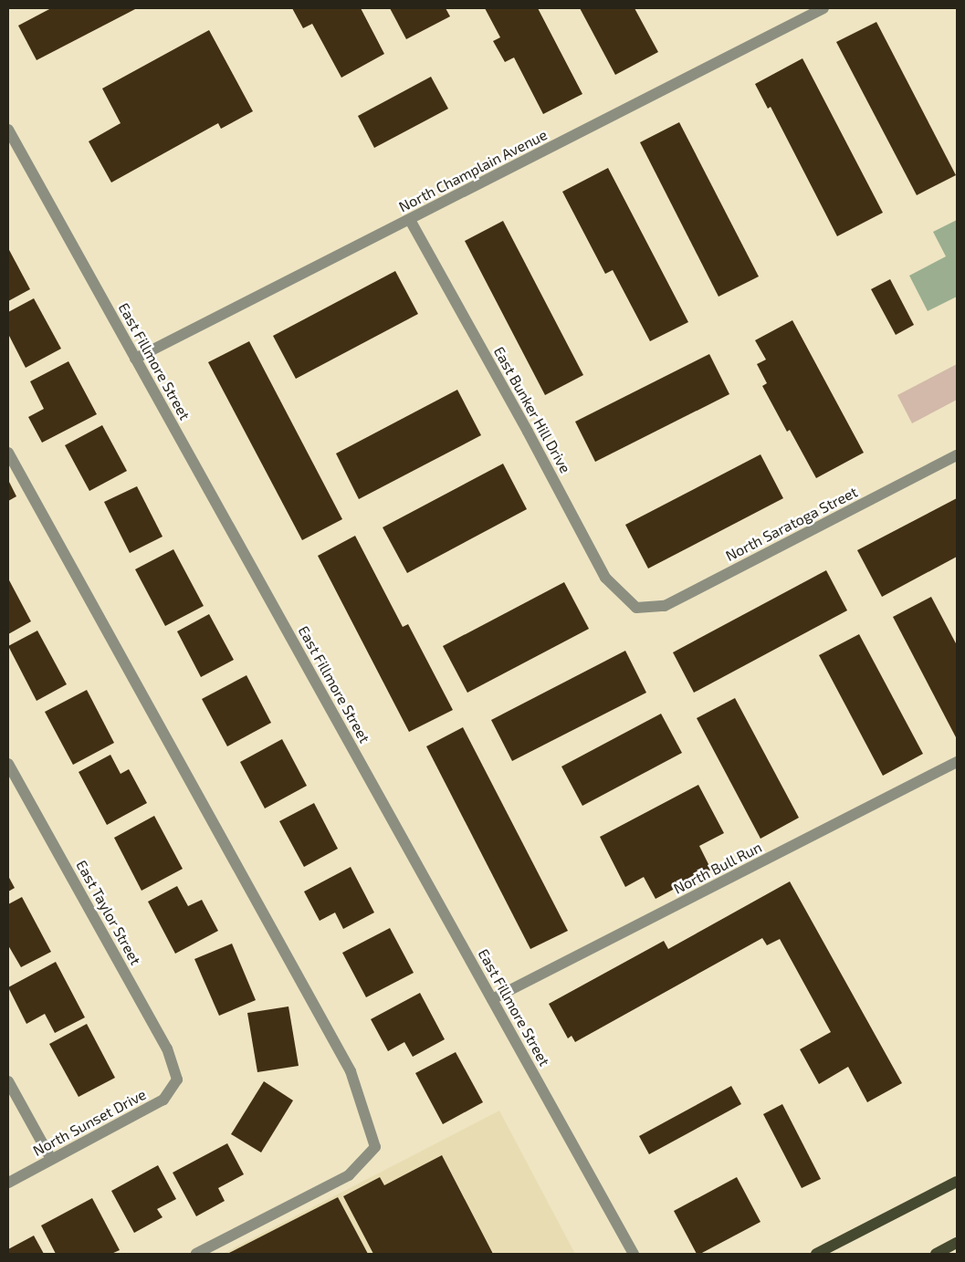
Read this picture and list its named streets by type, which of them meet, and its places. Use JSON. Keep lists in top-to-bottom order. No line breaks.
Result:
{"streets":{"street":["North Champlain Avenue","East Fillmore Street","East Bunker Hill Drive","North Saratoga Street","North Bull Run","East Taylor Street","North Sunset Drive"]},"crossings":[["North Champlain Avenue","East Fillmore Street"],["North Champlain Avenue","East Bunker Hill Drive"],["East Fillmore Street","North Bull Run"],["East Bunker Hill Drive","North Saratoga Street"],["East Taylor Street","North Sunset Drive"]]}
